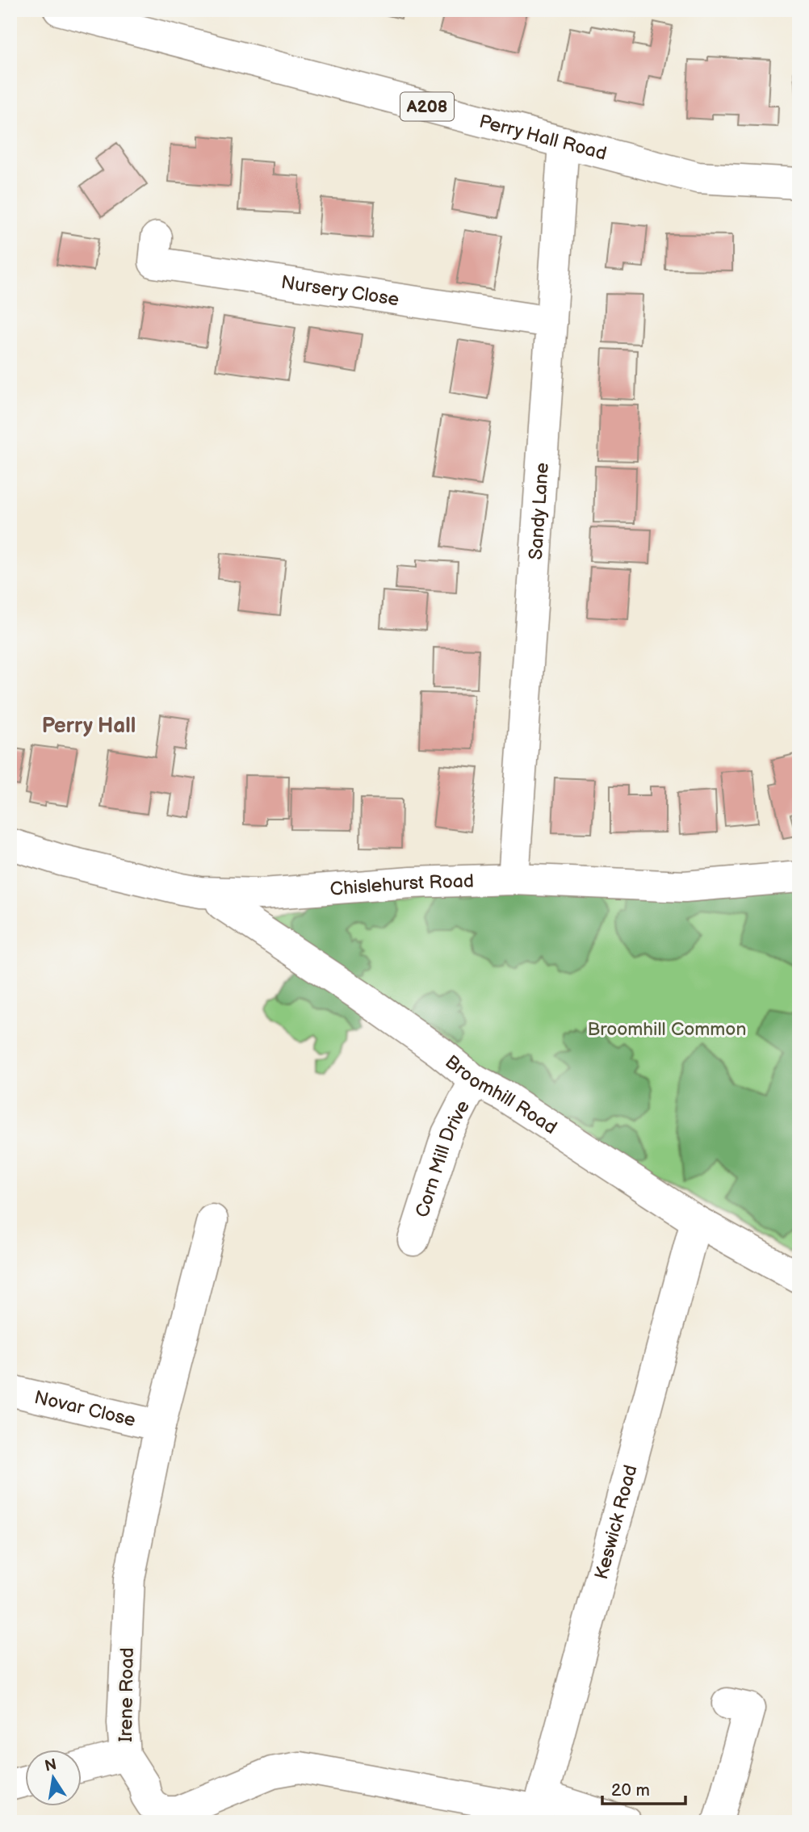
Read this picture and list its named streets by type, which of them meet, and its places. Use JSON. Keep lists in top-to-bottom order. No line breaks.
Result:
{"streets":{"street":["A208","Perry Hall Road","Nursery Close","Sandy Lane","Chislehurst Road","Broomhill Road","Corn Mill Drive","Novar Close","Keswick Road","Irene Road"]},"crossings":[["Perry Hall Road","Sandy Lane"],["Nursery Close","Sandy Lane"],["Sandy Lane","Chislehurst Road"],["Chislehurst Road","Broomhill Road"],["Broomhill Road","Corn Mill Drive"],["Broomhill Road","Keswick Road"],["Novar Close","Irene Road"],["Keswick Road","Irene Road"]],"districts":["Perry Hall"],"parks":["Broomhill Common"],"scale_bar":"20 m","north":"top"}
